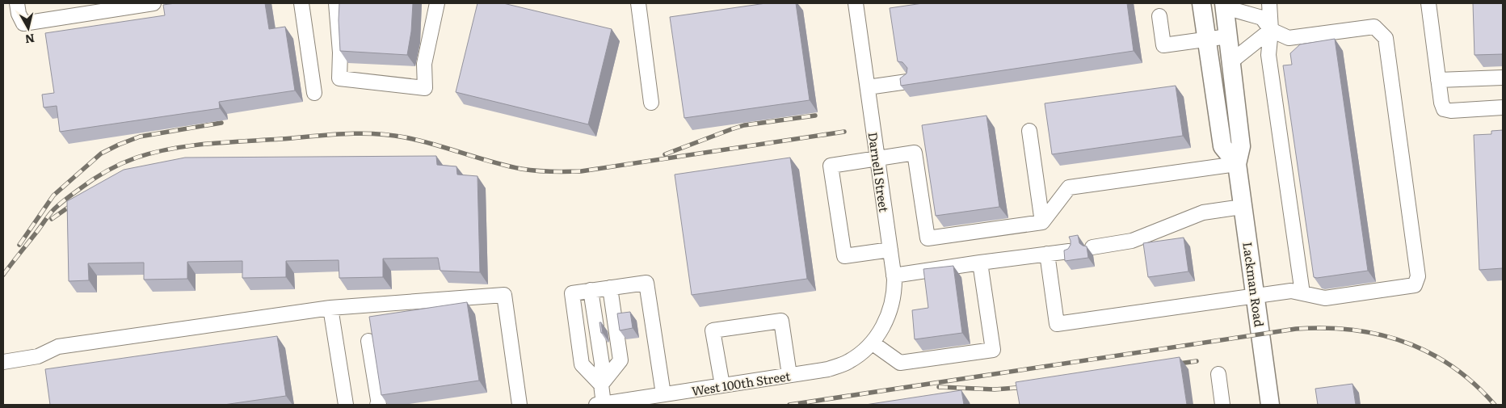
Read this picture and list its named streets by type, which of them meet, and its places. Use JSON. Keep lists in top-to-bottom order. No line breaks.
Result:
{"streets":{"main road":["Lackman Road"],"street":["Darnell Street","West 100th Street"]},"crossings":[["Darnell Street","West 100th Street"]],"north":"bottom"}
